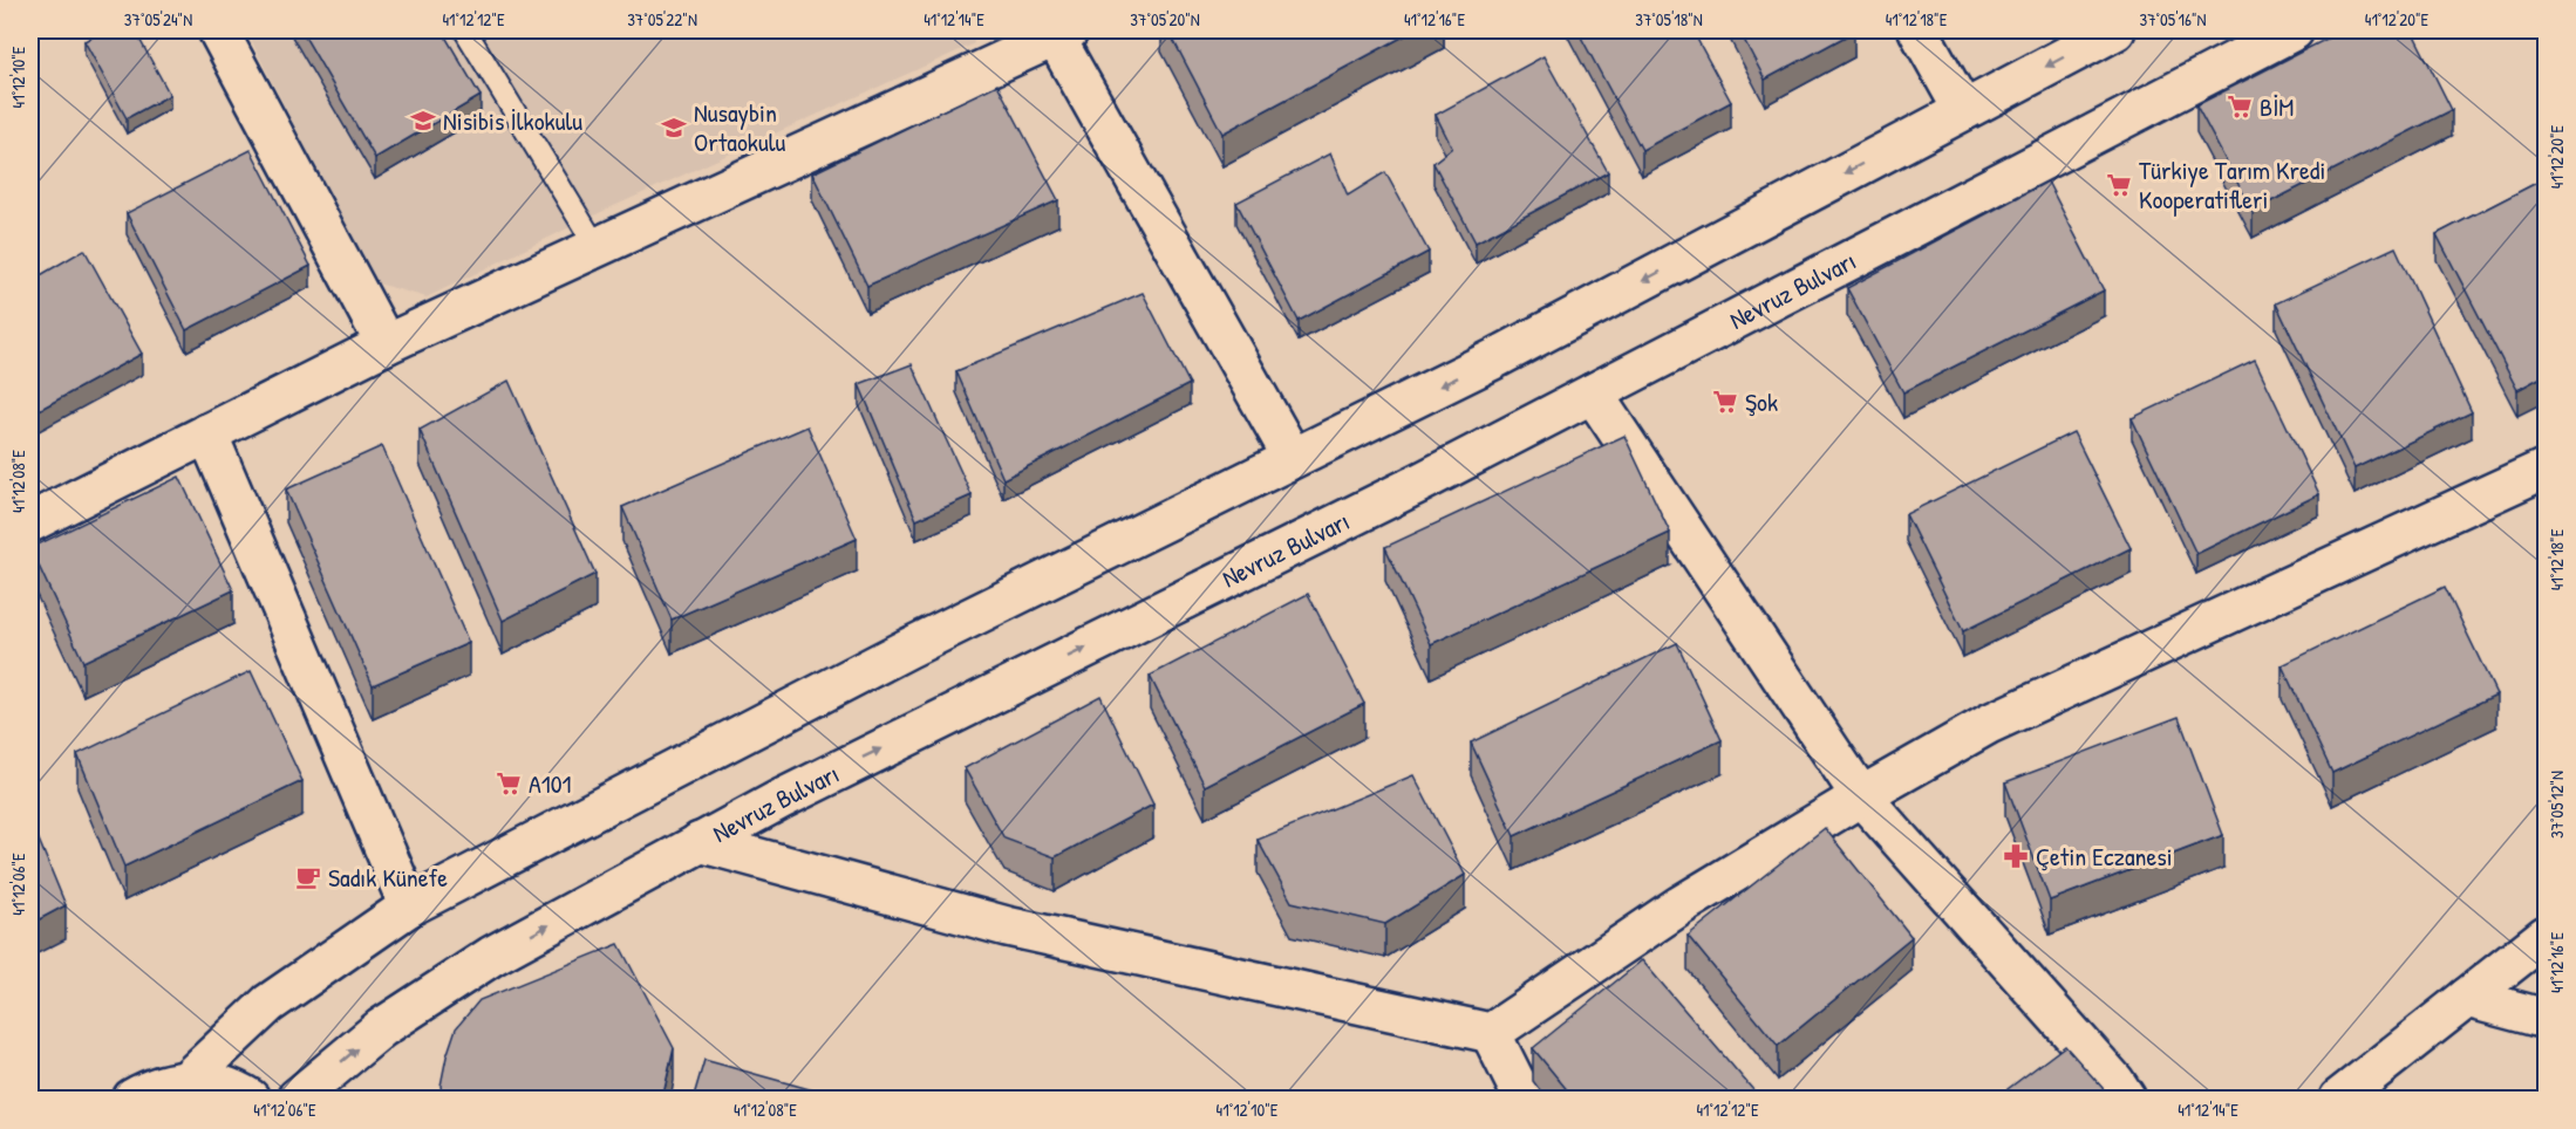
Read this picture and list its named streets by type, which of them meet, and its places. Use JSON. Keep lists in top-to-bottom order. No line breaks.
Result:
{"streets":{"street":["Nevruz Bulvarı"]},"places":{"supermarket":["BİM","Türkiye Tarım Kredi Kooperatifleri","Şok","A101"],"school or university":["Nisibis İlkokulu","Nusaybin Ortaokulu"],"pharmacy":["Çetin Eczanesi"],"cafe":["Sadık Künefe"]},"coordinates":["37°05'24\"N","41°12'12\"E","37°05'22\"N","41°12'14\"E","37°05'20\"N","41°12'16\"E","37°05'18\"N","41°12'18\"E","37°05'16\"N","41°12'20\"E","41°12'10\"E","41°12'08\"E","37°05'12\"N","41°12'06\"E"]}
